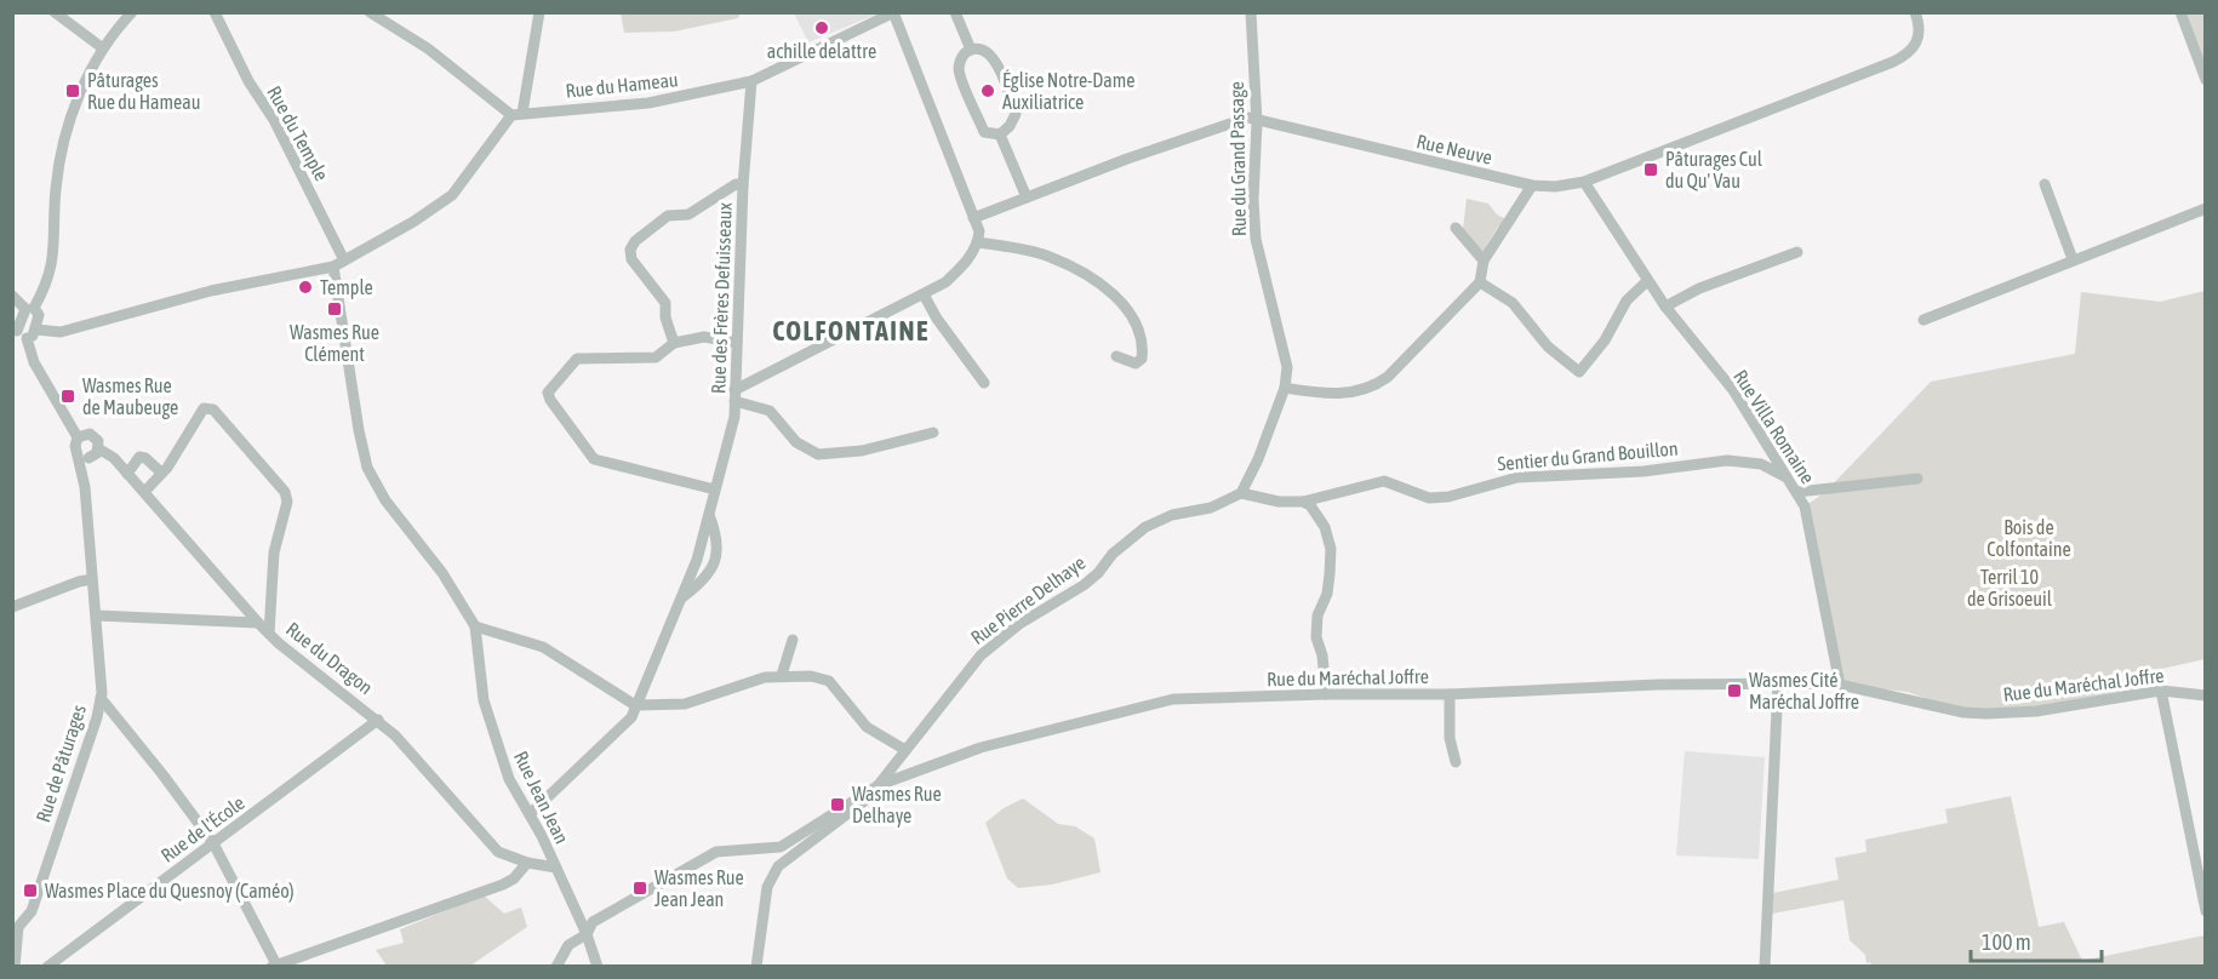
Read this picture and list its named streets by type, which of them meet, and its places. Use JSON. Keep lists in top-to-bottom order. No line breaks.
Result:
{"streets":{"street":["Rue du Hameau","Rue du Temple","Rue Neuve","Rue du Grand Passage","Rue des Frères Defuisseaux","Rue Villa Romaine","Sentier du Grand Bouillon","Rue Pierre Delhaye","Rue du Dragon","Rue du Maréchal Joffre","Rue de Pâturages","Rue Jean Jean","Rue de l'École"]},"crossings":[["Rue du Hameau","Rue des Frères Defuisseaux"],["Rue du Temple","Rue Jean Jean"],["Rue Neuve","Rue du Grand Passage"],["Rue Neuve","Rue Villa Romaine"],["Rue des Frères Defuisseaux","Rue Jean Jean"],["Rue Villa Romaine","Sentier du Grand Bouillon"],["Rue Villa Romaine","Rue du Maréchal Joffre"],["Sentier du Grand Bouillon","Rue Pierre Delhaye"],["Rue Pierre Delhaye","Rue du Maréchal Joffre"],["Rue du Dragon","Rue de Pâturages"],["Rue du Dragon","Rue Jean Jean"],["Rue du Dragon","Rue de l'École"],["Rue du Maréchal Joffre","Rue Jean Jean"]],"districts":["COLFONTAINE"],"parks":["Bois de Colfontaine","Terril 10 de Grisoeuil"],"places":{"other":["achille delattre","Église Notre-Dame Auxiliatrice","Temple"],"transit":["Pâturages Rue du Hameau","Pâturages Cul du Qu' Vau","Wasmes Rue Clément","Wasmes Rue de Maubeuge","Wasmes Cité Maréchal Joffre","Wasmes Rue Delhaye","Wasmes Rue Jean Jean","Wasmes Place du Quesnoy (Caméo)"]},"scale_bar":"100 m"}
